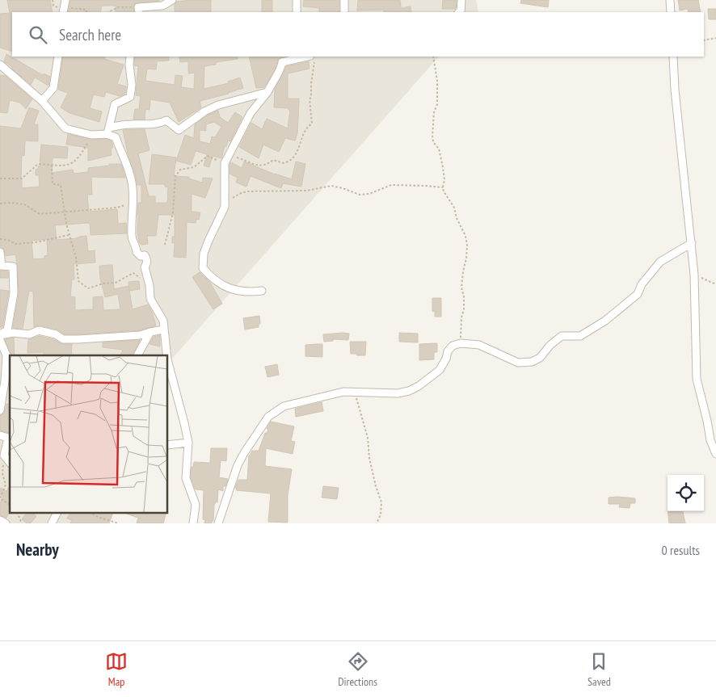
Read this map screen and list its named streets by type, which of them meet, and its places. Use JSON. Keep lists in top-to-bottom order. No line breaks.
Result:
{"page":{"search":"Search here","heading":["Nearby","0 results"],"nav":["Map","Directions","Saved"]}}
